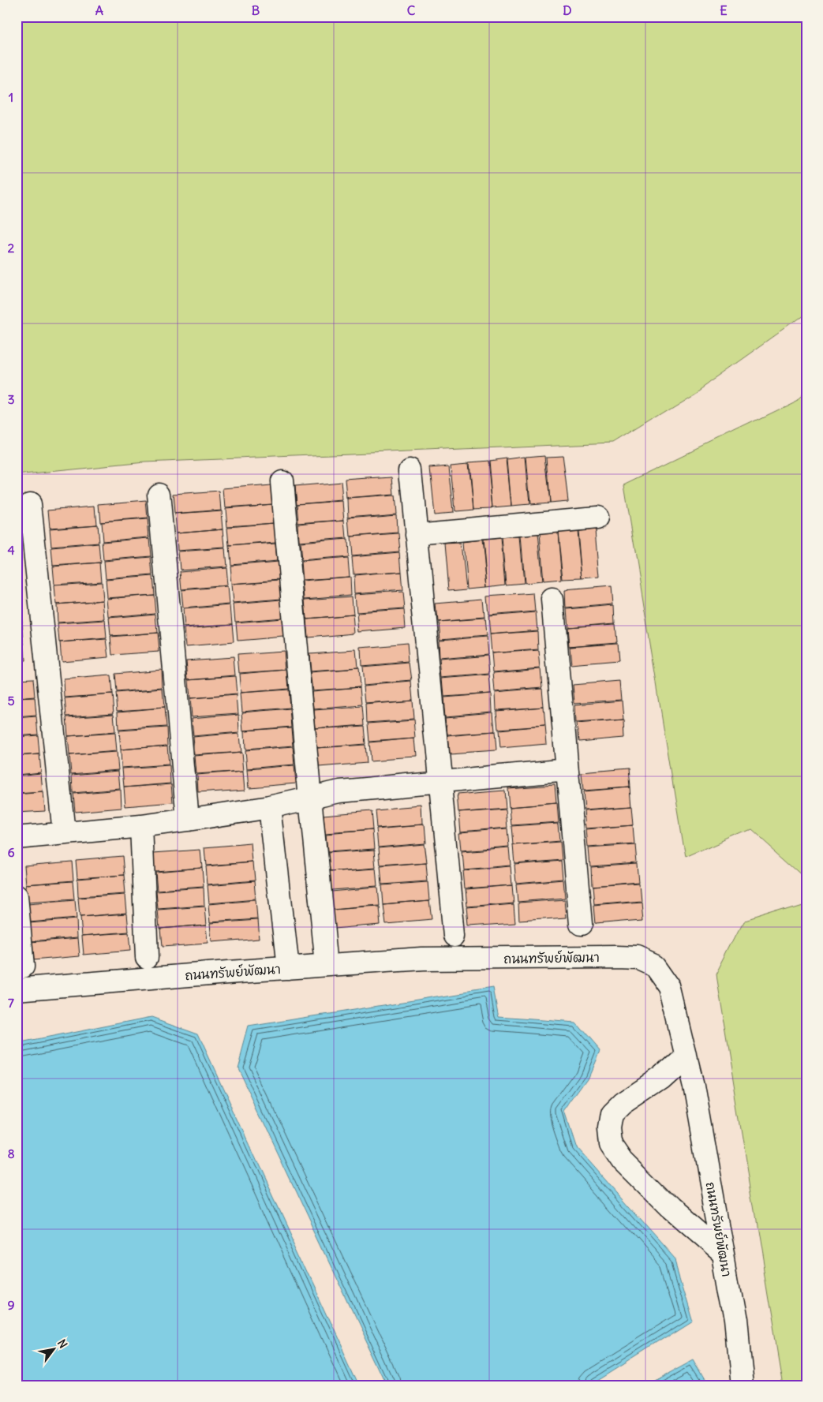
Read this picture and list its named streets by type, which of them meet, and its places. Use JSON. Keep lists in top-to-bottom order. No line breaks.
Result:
{"streets":{"street":["ถนนทรัพย์พัฒนา"]},"north":"top right","grid":{"columns":["A","B","C","D","E"],"rows":["1","2","3","4","5","6","7","8","9"]}}
